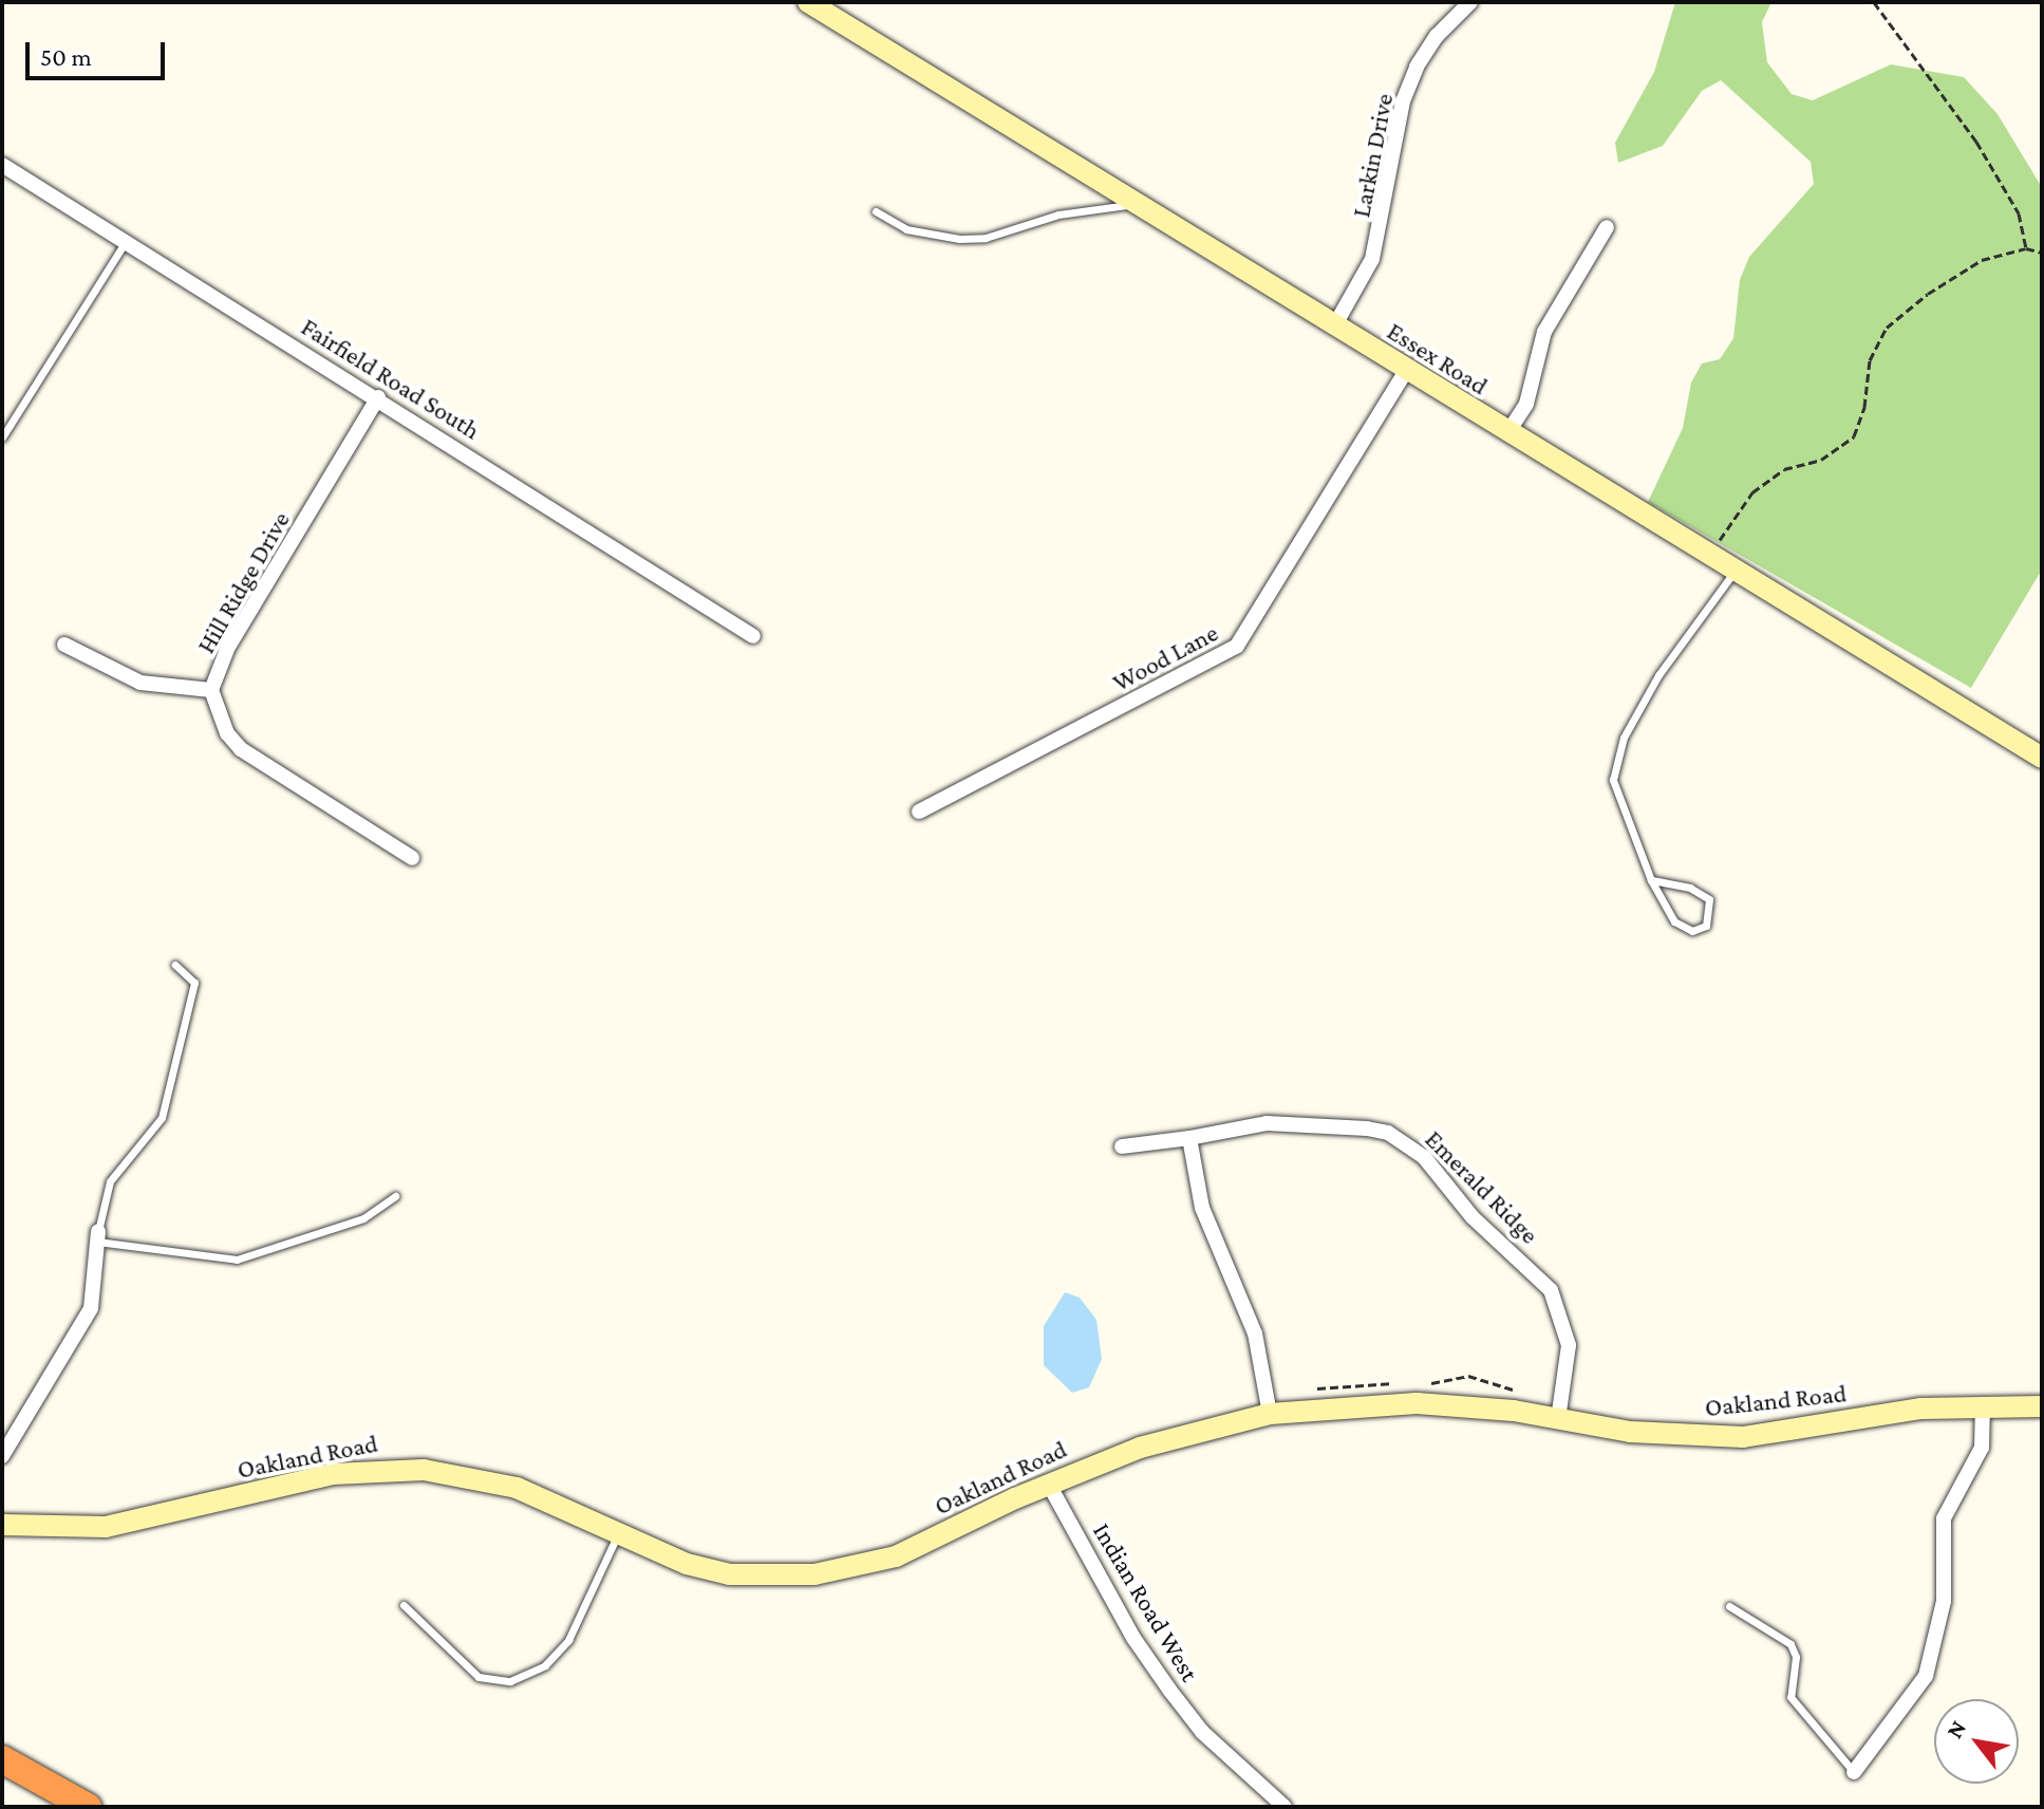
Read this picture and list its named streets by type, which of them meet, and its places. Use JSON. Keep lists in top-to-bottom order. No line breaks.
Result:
{"streets":{"street":["Larkin Drive","Essex Road","Fairfield Road South","Hill Ridge Drive","Wood Lane","Emerald Ridge","Oakland Road","Indian Road West"]},"crossings":[["Larkin Drive","Essex Road"],["Essex Road","Wood Lane"],["Fairfield Road South","Hill Ridge Drive"],["Emerald Ridge","Oakland Road"],["Oakland Road","Indian Road West"]],"scale_bar":"50 m","north":"top left"}
